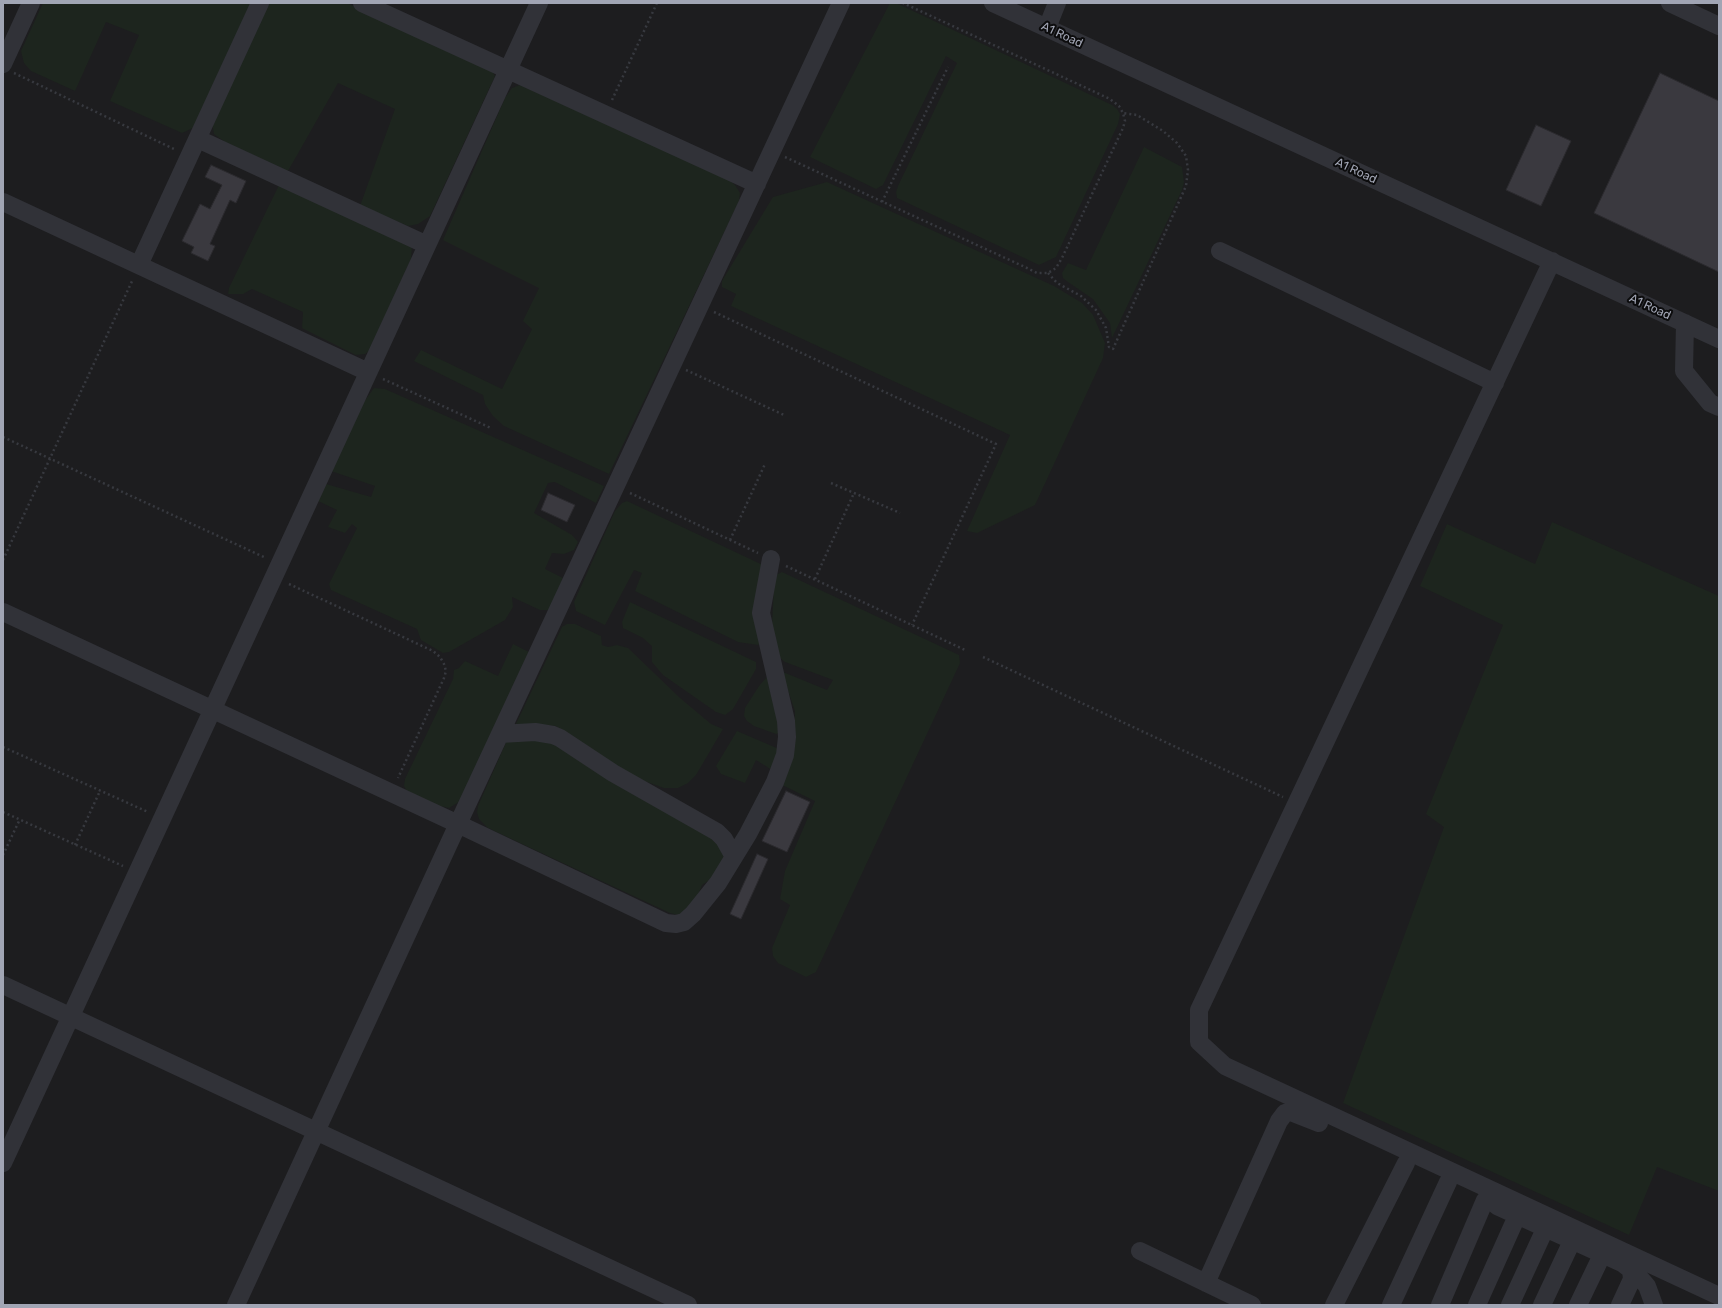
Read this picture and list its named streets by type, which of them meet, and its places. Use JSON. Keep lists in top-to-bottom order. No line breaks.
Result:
{"streets":{"lane":["A1 Road"]}}
